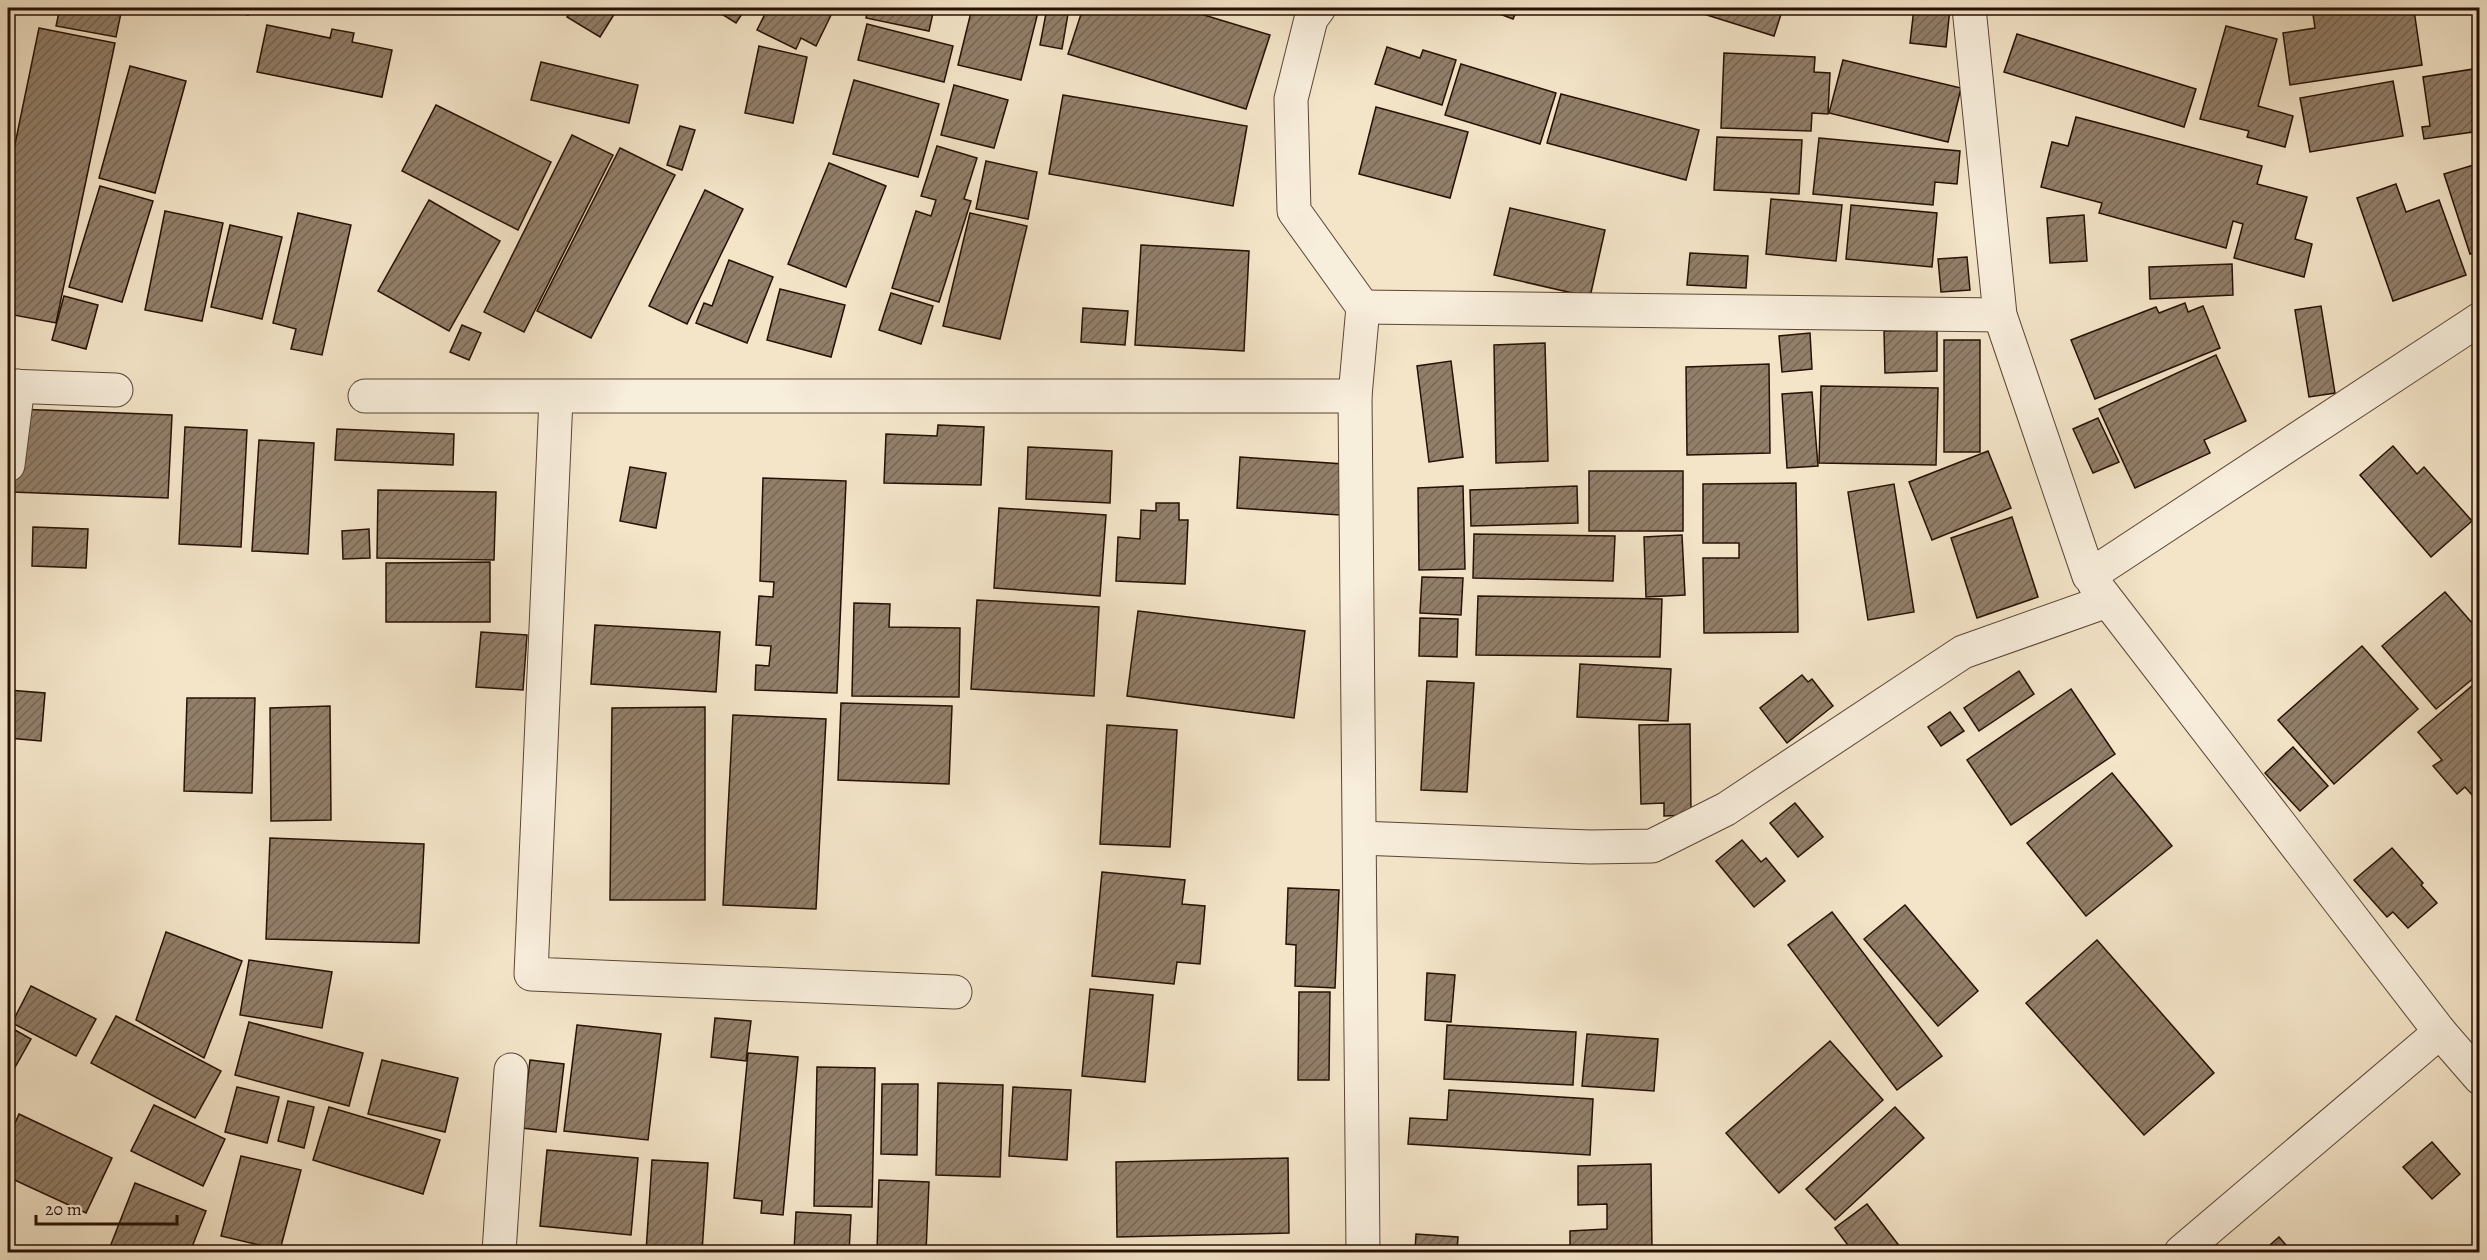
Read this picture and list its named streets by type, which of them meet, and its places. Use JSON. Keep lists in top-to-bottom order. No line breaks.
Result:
{"scale_bar":"20 m"}
